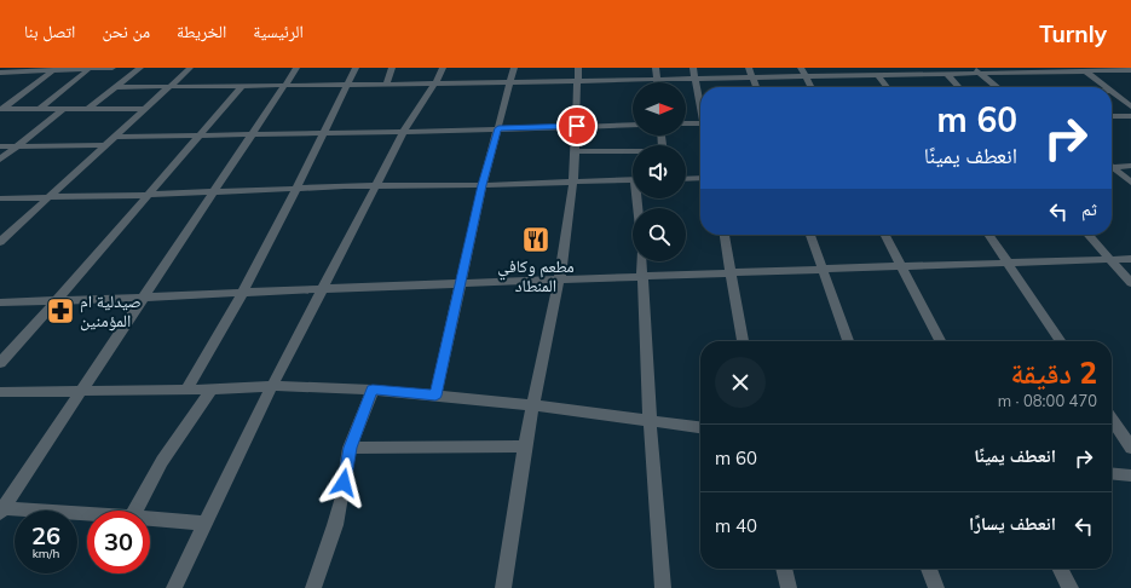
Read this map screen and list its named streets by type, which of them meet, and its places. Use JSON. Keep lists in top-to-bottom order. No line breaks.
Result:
{"places":{"restaurant":["مطعم وكافي المنطاد"],"pharmacy":["صيدلية ام المؤمنين"]},"north":"right","page":{"header":"Turnly","nav":["الرئيسية","الخريطة","من نحن","اتصل بنا"],"turn":["60 m","انعطف يمينًا"],"then":"ثم","heading":["2 دقيقة","470 m · 08:00"],"list":[{"name":"انعطف يمينًا","value":"60 m"},{"name":"انعطف يسارًا","value":"40 m"}],"speed":"26 km/h","limit":"30"}}
